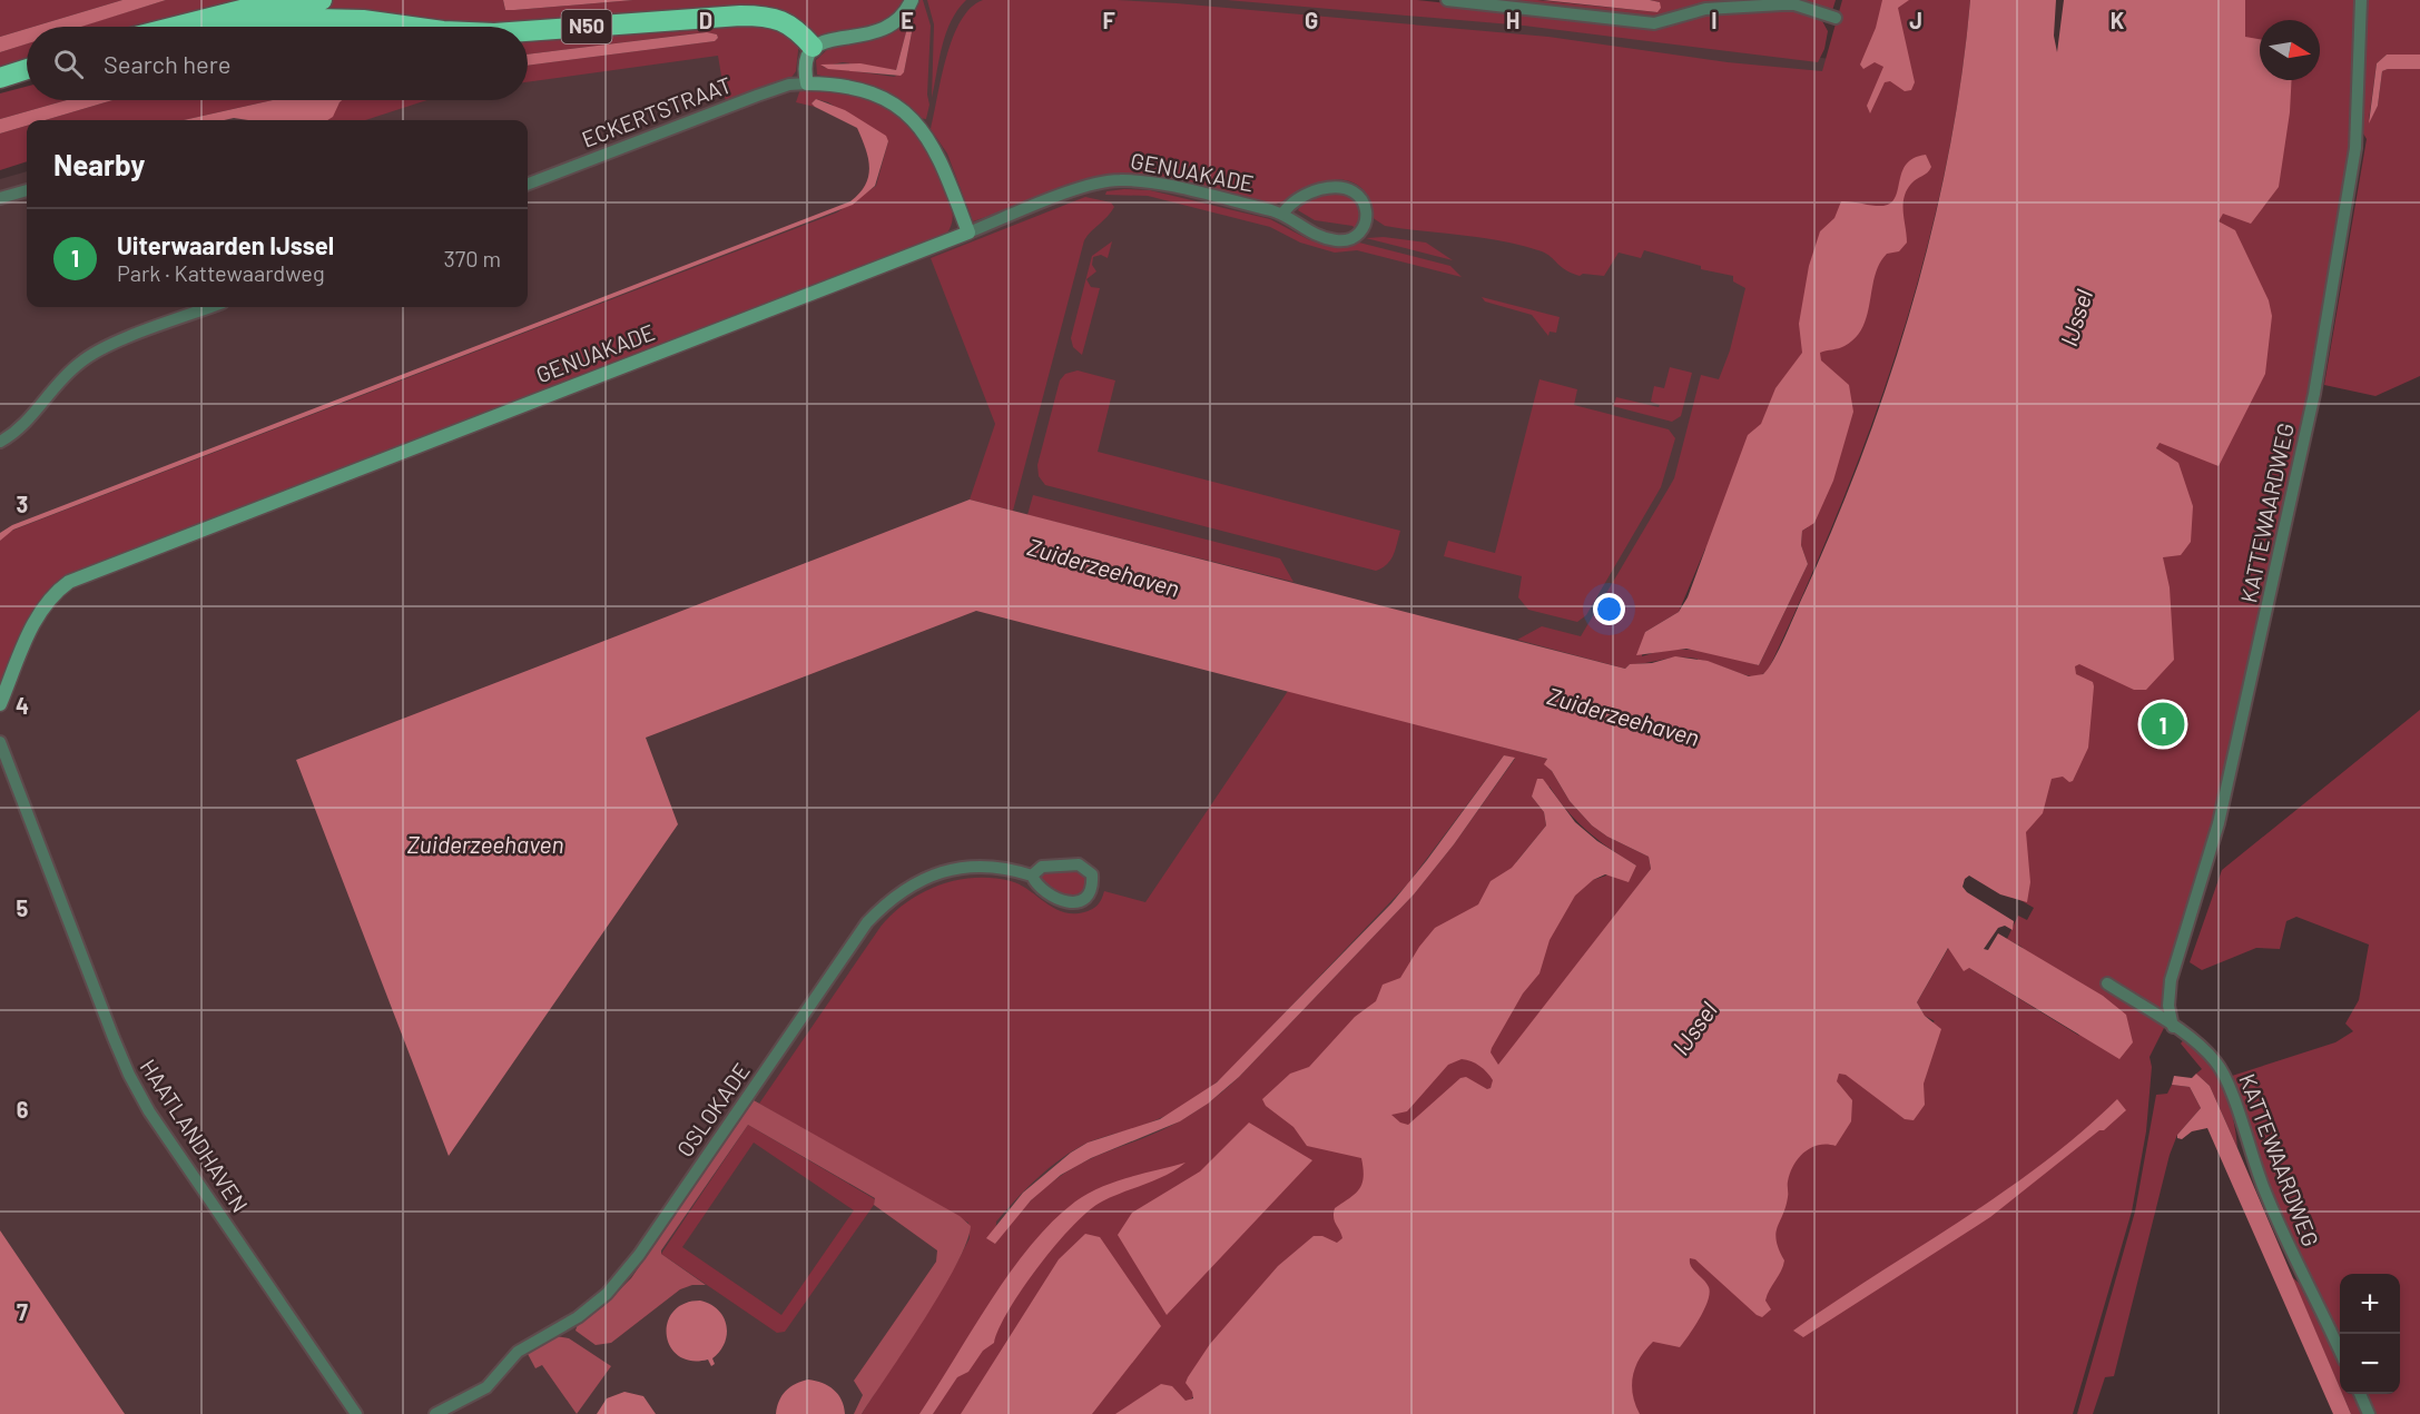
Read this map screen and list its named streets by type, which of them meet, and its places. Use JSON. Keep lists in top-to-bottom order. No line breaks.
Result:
{"streets":{"highway":["N50"],"street":["ECKERTSTRAAT","GENUAKADE","KATTEWAARDWEG","OSLOKADE","HAATLANDHAVEN"]},"water":["IJssel","Zuiderzeehaven"],"north":"right","page":{"search":"Search here","heading":"Nearby","list":[{"mark":"1","name":"Uiterwaarden IJssel","note":"Park · Kattewaardweg","value":"370 m"}],"pins":"1","map_buttons":["+","−"]},"grid":{"columns":["D","E","F","G","H","I","J","K"],"rows":["3","4","5","6","7"]}}
